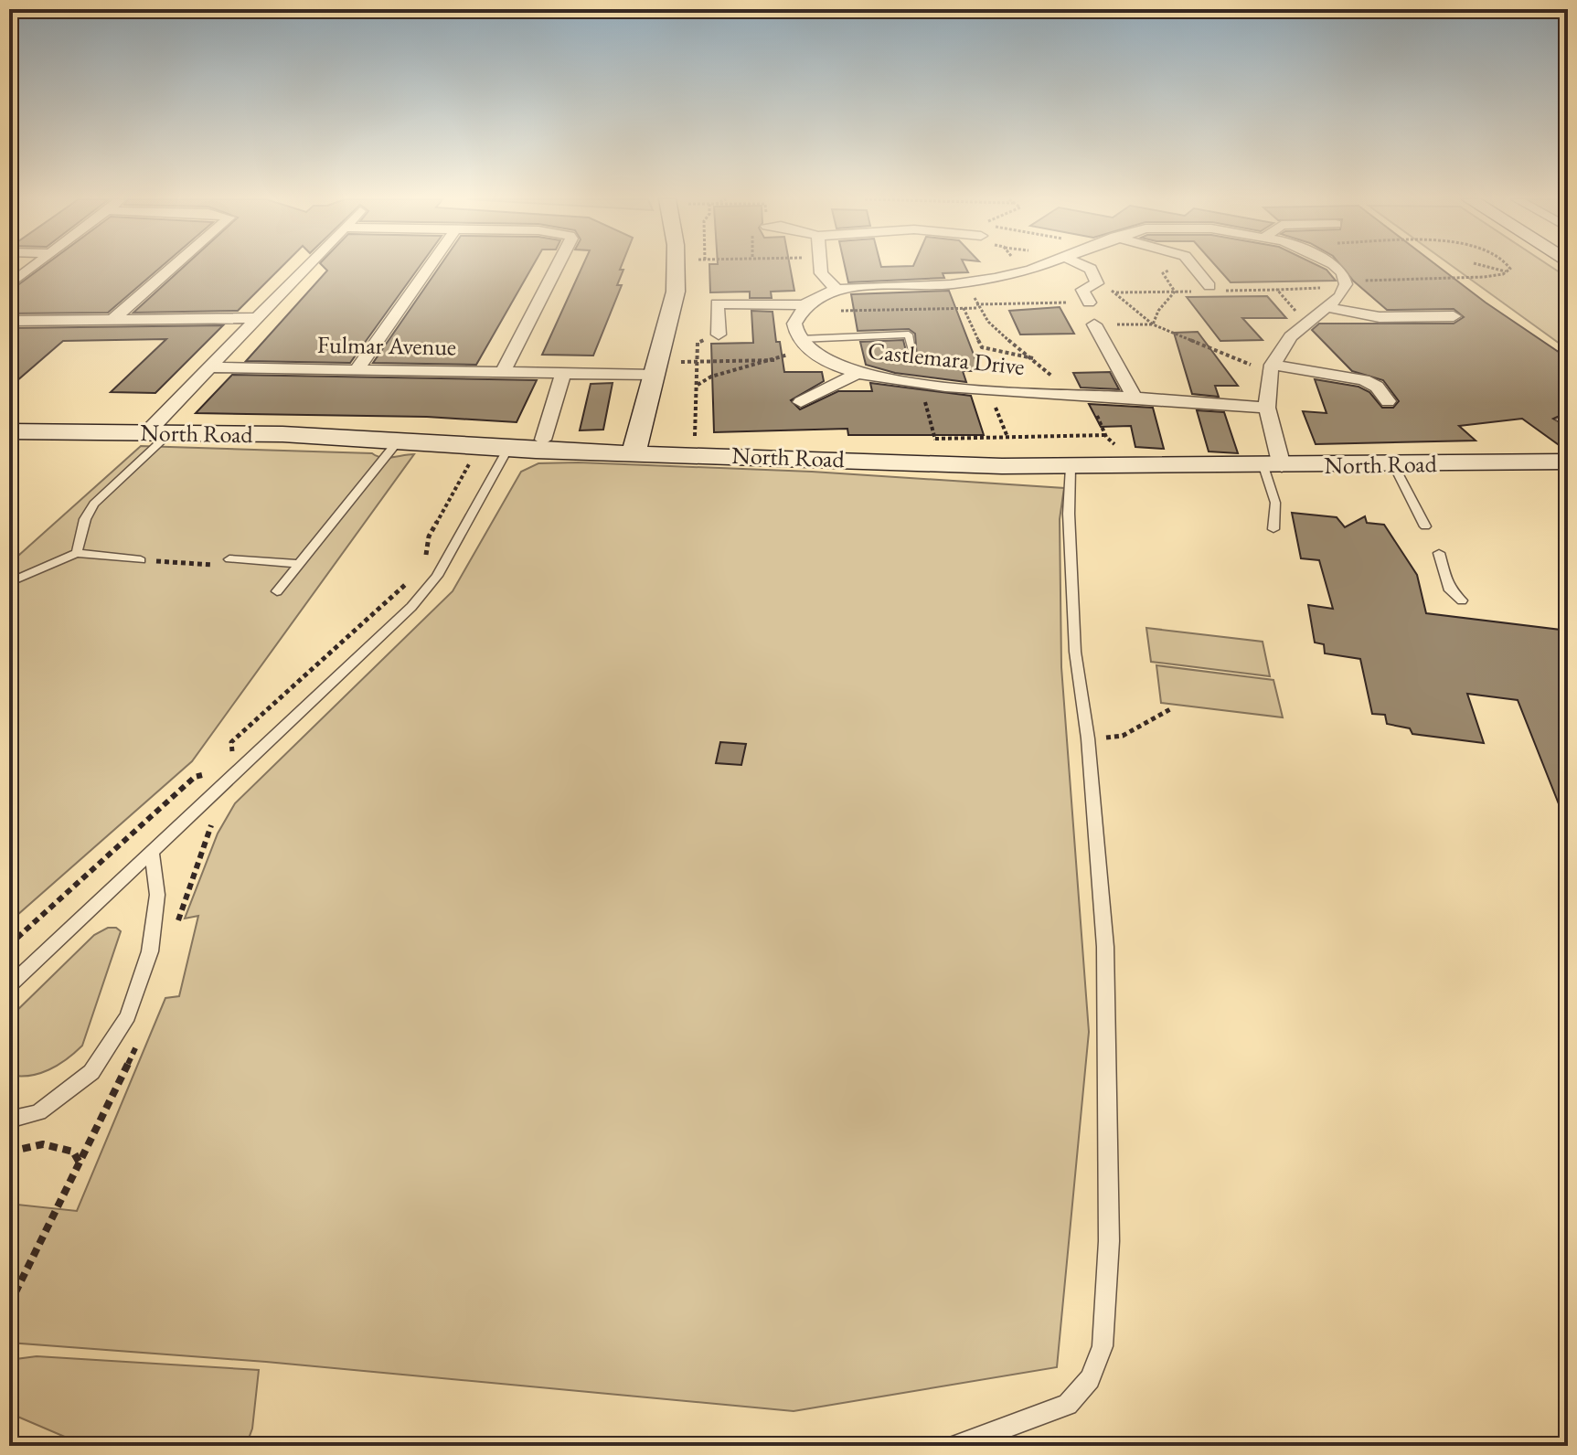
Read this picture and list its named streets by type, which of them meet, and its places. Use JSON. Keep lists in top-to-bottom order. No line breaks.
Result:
{"streets":{"street":["Fulmar Avenue","Castlemara Drive","North Road"]}}
